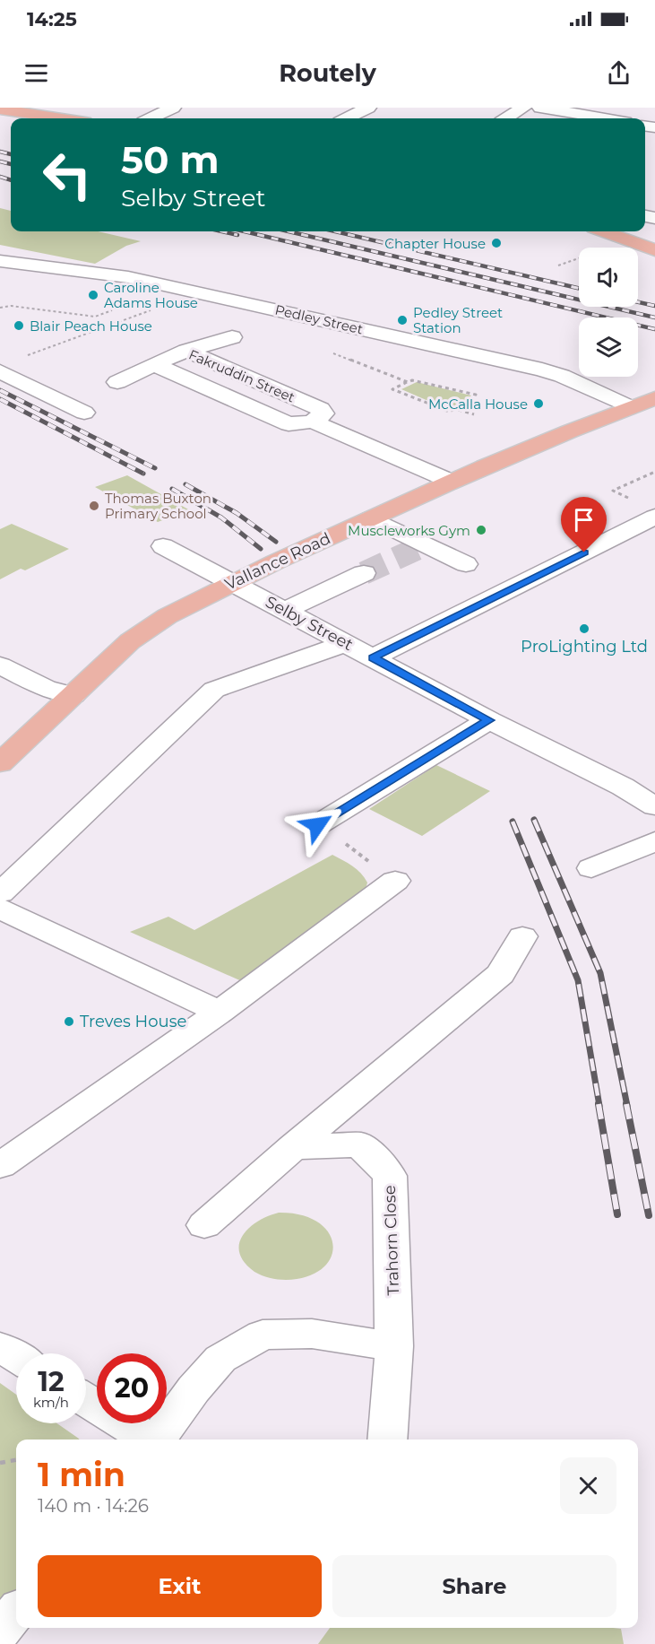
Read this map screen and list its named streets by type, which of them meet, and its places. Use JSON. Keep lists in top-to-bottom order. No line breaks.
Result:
{"streets":{"main road":["Vallance Road"],"street":["Pedley Street","Fakruddin Street","Selby Street","Trahorn Close"]},"crossings":[["Pedley Street","Vallance Road"],["Fakruddin Street","Vallance Road"],["Vallance Road","Selby Street"]],"places":["Chapter House","Caroline Adams House","Pedley Street Station","Blair Peach House","McCalla House","Thomas Buxton Primary School","Muscleworks Gym","ProLighting Ltd","Treves House"],"page":{"status":"14:25","header":"Routely","turn":["50 m","Selby Street"],"speed":"12 km/h","limit":"20","heading":["1 min","140 m · 14:26"],"buttons":["Exit","Share"]}}
